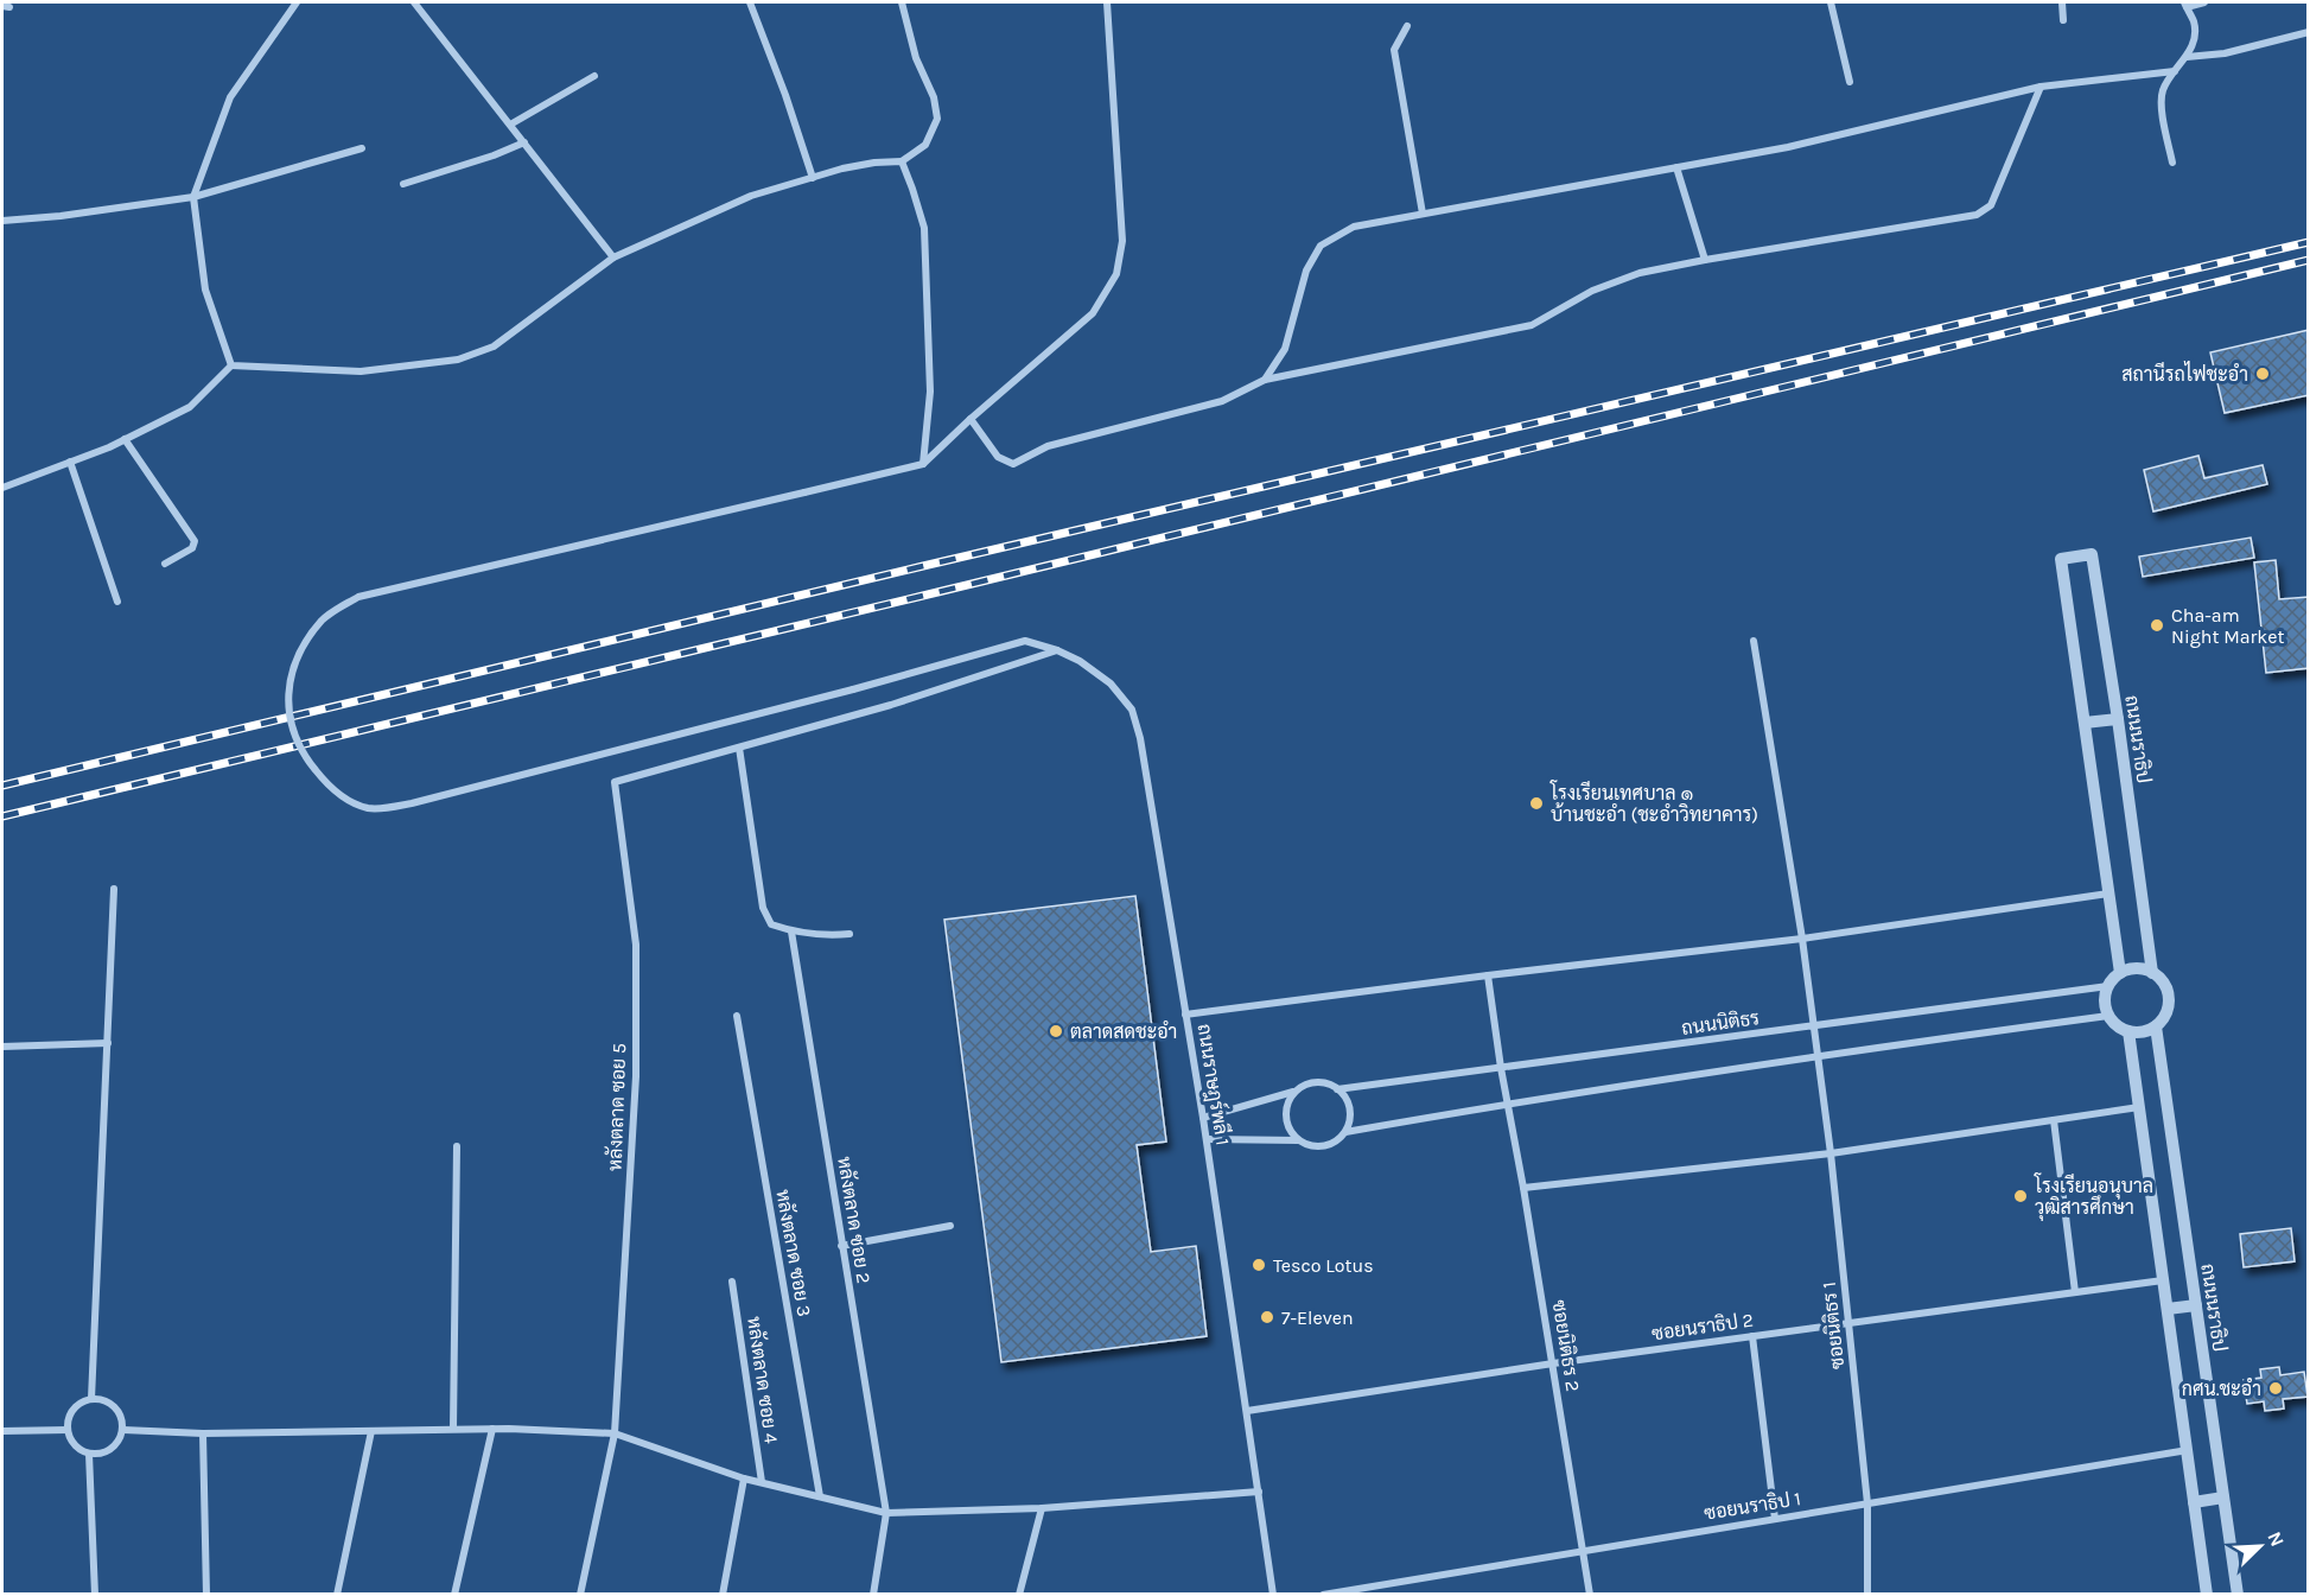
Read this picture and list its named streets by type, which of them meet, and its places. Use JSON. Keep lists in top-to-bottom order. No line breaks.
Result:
{"streets":{"street":["ถนนนราธิป","ถนนนิติธร","ถนนราษฎร์พลี 1","หลังตลาด ซอย 5","หลังตลาด ซอย 2","หลังตลาด ซอย 3","ซอยนิติธร 1","ซอยนราธิป 2","ซอยนิติธร 2","หลังตลาด ซอย 4","ซอยนราธิป 1"]},"crossings":[["ถนนนราธิป","ถนนนิติธร"],["ถนนนิติธร","ซอยนิติธร 1"],["ถนนนิติธร","ซอยนิติธร 2"],["ถนนราษฎร์พลี 1","ซอยนราธิป 2"],["ซอยนิติธร 1","ซอยนราธิป 2"],["ซอยนิติธร 1","ซอยนราธิป 1"],["ซอยนราธิป 2","ซอยนิติธร 2"],["ซอยนิติธร 2","ซอยนราธิป 1"]],"places":["สถานีรถไฟชะอำ","Cha-am Night Market","โรงเรียนเทศบาล ๑ บ้านชะอำ (ชะอำวิทยาคาร)","ตลาดสดชะอำ","โรงเรียนอนุบาล วุฒิสารศึกษา","Tesco Lotus","7-Eleven","กศน.ชะอำ"],"north":"top right"}
